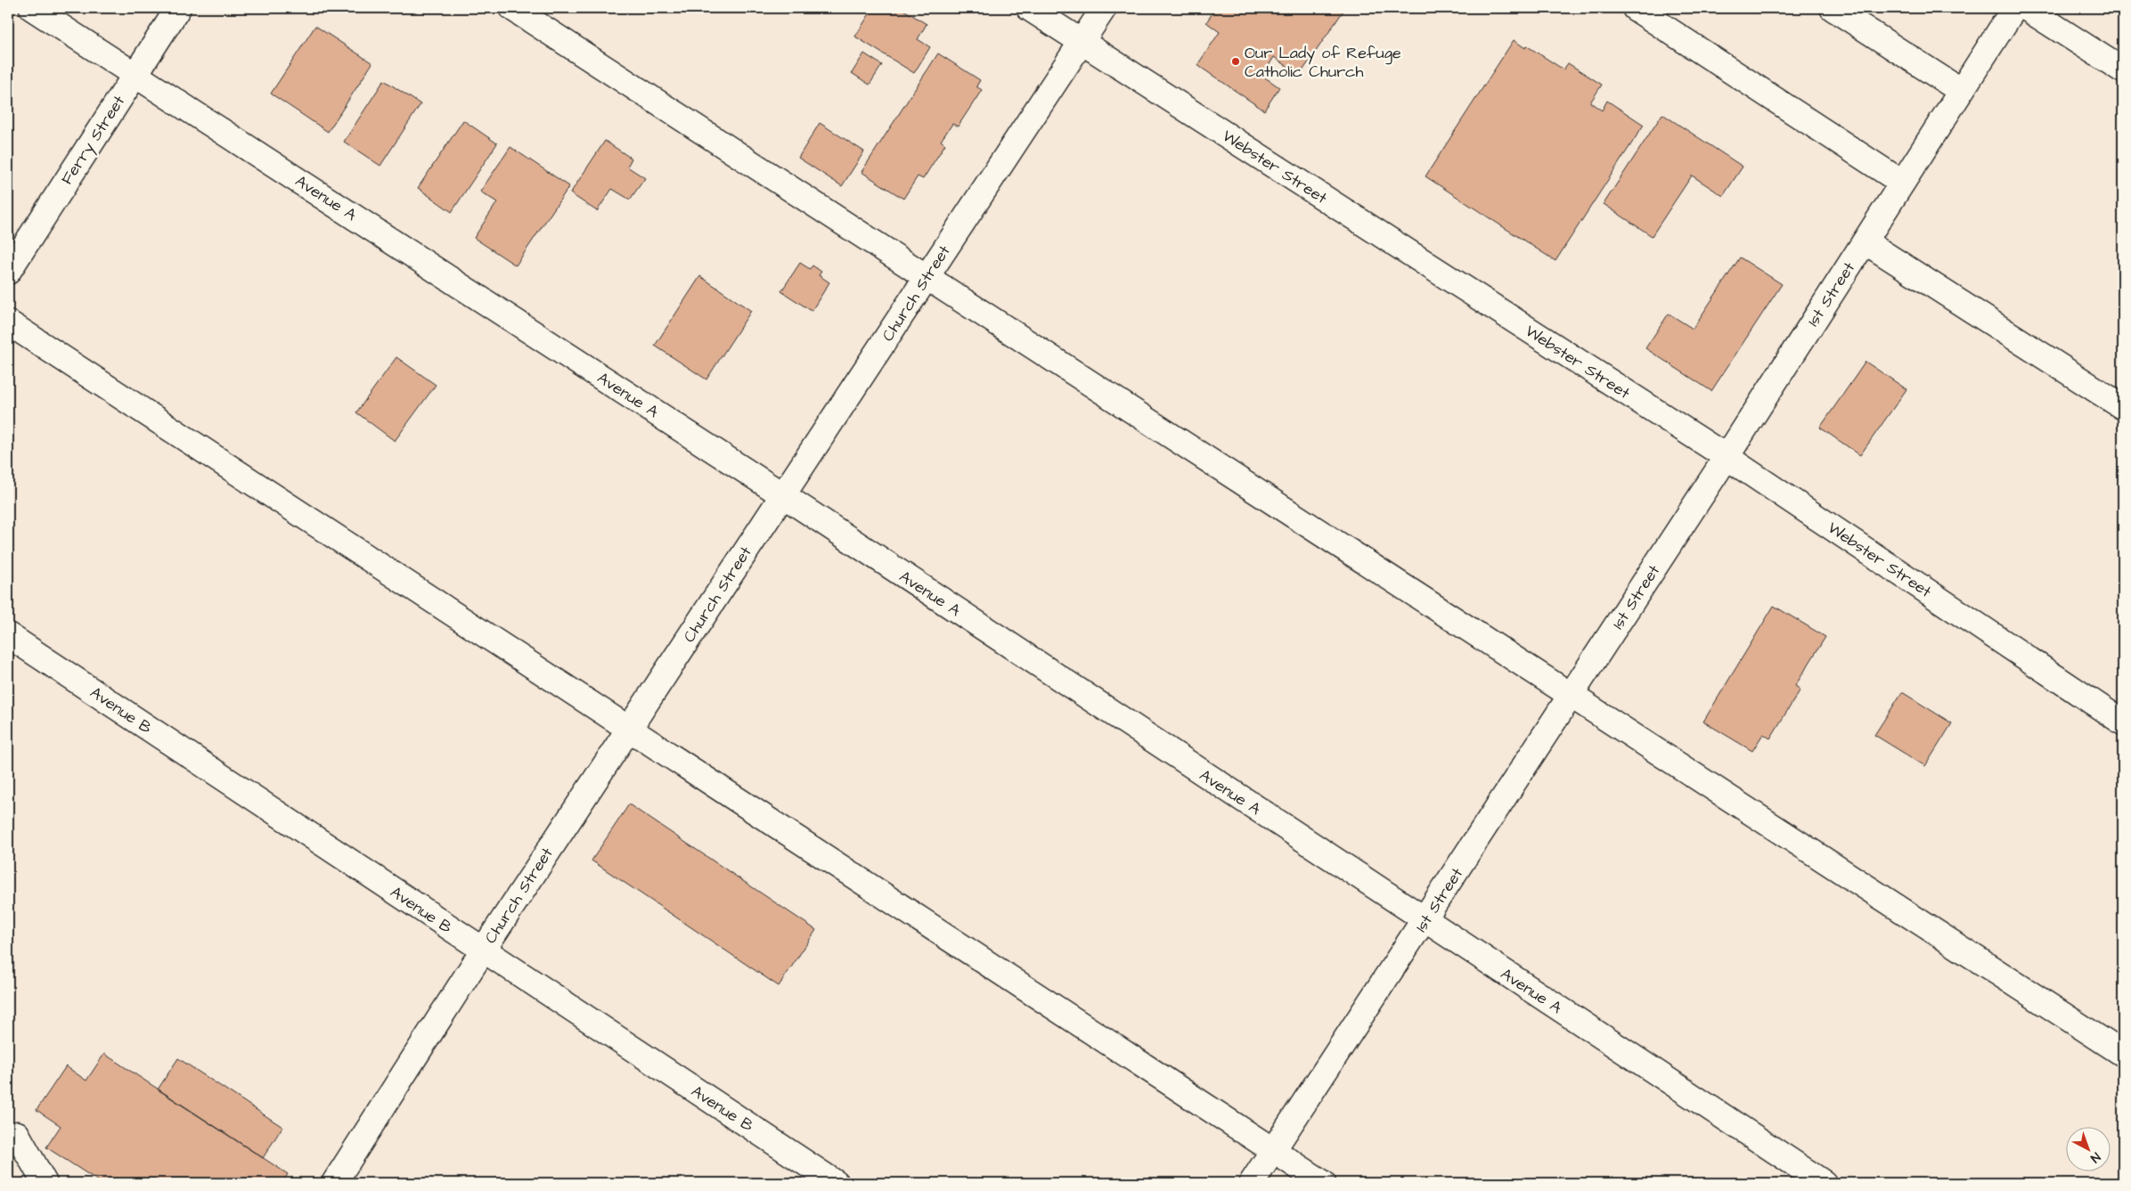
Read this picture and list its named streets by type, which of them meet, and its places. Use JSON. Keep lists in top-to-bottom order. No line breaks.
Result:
{"streets":{"street":["Ferry Street","Webster Street","Avenue A","Church Street","1st Street","Avenue B"]},"crossings":[["Ferry Street","Avenue A"],["Webster Street","Church Street"],["Webster Street","1st Street"],["Avenue A","Church Street"],["Avenue A","1st Street"],["Church Street","Avenue B"]],"places":["Our Lady of Refuge Catholic Church"],"north":"bottom right"}
